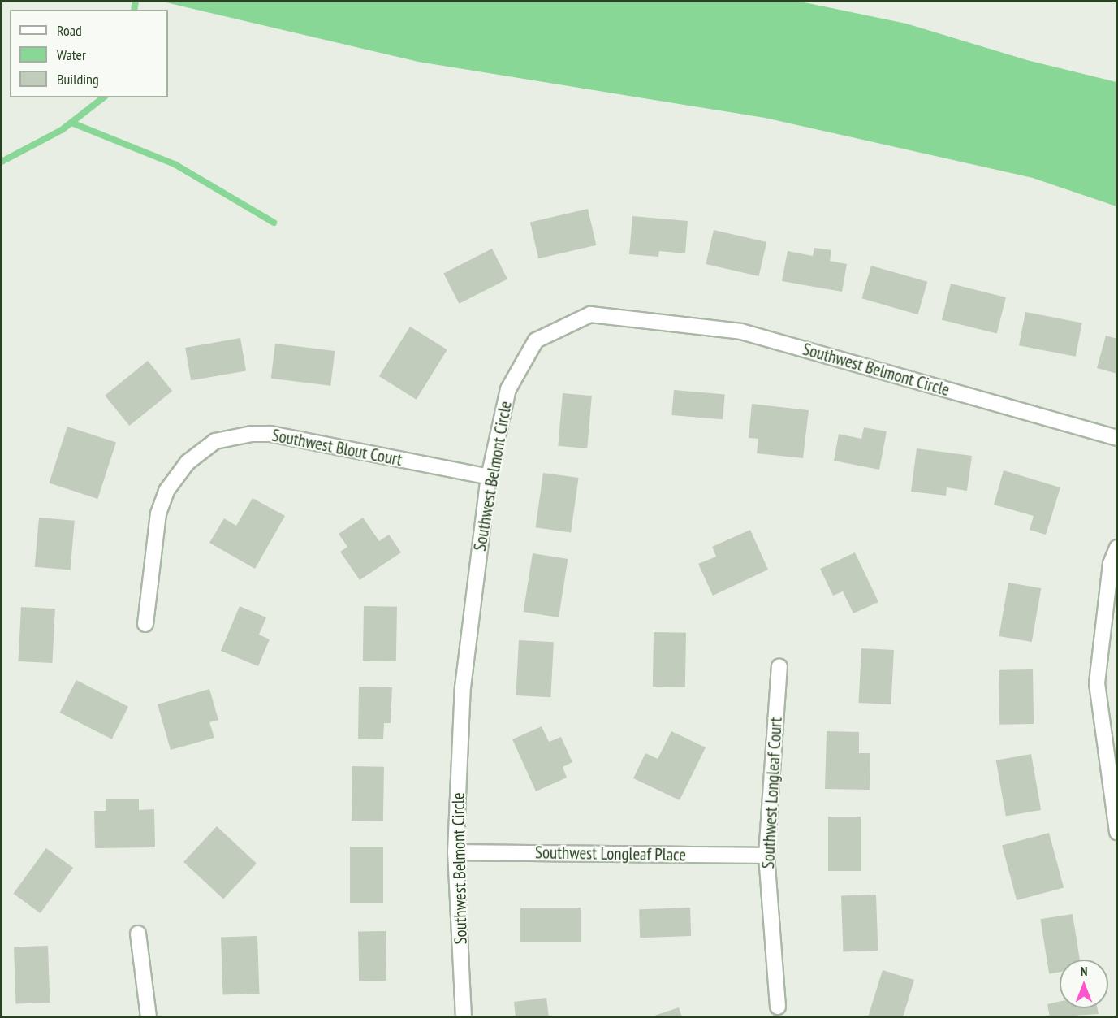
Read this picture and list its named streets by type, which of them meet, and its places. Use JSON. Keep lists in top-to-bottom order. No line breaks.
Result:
{"streets":{"street":["Southwest Belmont Circle","Southwest Blout Court","Southwest Longleaf Court","Southwest Longleaf Place"]},"crossings":[["Southwest Belmont Circle","Southwest Blout Court"],["Southwest Belmont Circle","Southwest Longleaf Place"],["Southwest Longleaf Court","Southwest Longleaf Place"]],"legend":["Road","Water","Building"],"north":"top"}
